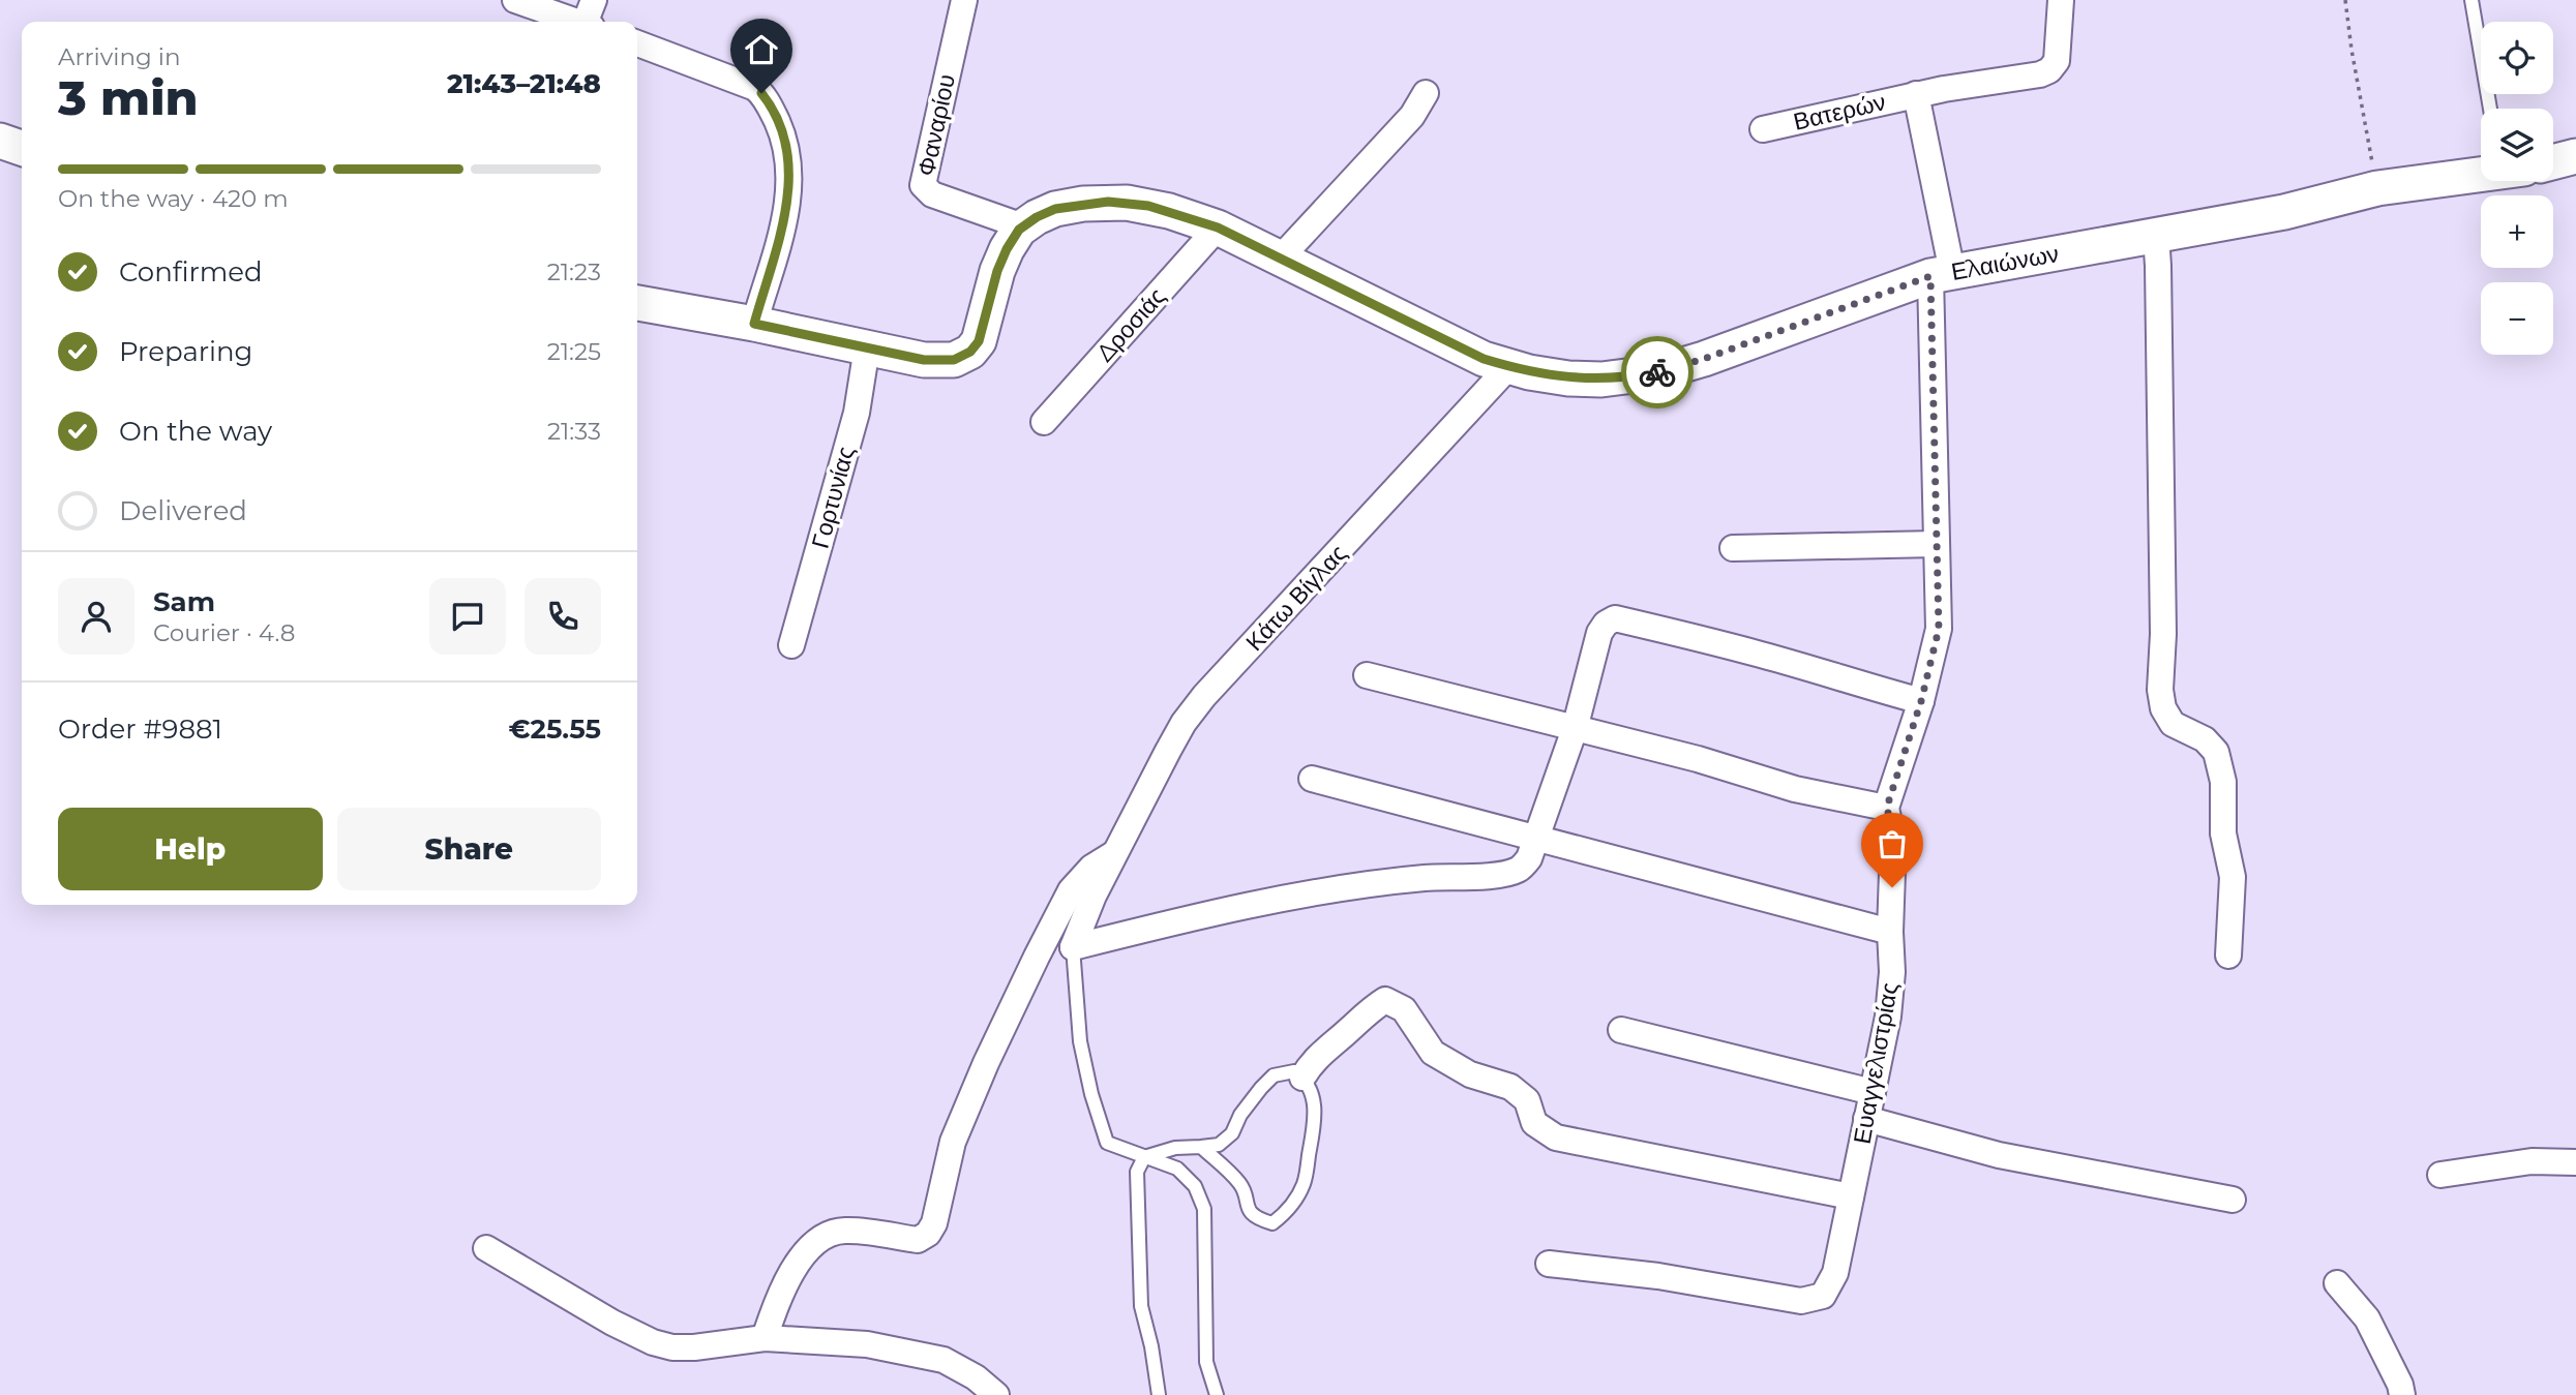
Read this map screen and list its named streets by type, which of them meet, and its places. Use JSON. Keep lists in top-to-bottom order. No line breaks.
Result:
{"streets":{"main road":["Ελαιώνων"],"street":["Βατερών","Φαναρίου","Δροσιάς","Γορτυνίας","Κάτω Βίγλας","Ευαγγελιστρίας"]},"crossings":[["Φαναρίου","Ελαιώνων"],["Ελαιώνων","Δροσιάς"],["Ελαιώνων","Γορτυνίας"],["Ελαιώνων","Κάτω Βίγλας"]],"page":{"map_buttons":["+","−"],"heading":["3 min","Arriving in","21:43–21:48"],"panel":["Sam","Courier · 4.8","Order #9881","€25.55"],"bar":"On the way · 420 m","list":[["Confirmed","21:23"],["Preparing","21:25"],["On the way","21:33"],"Delivered"],"buttons":["Help","Share"]}}
